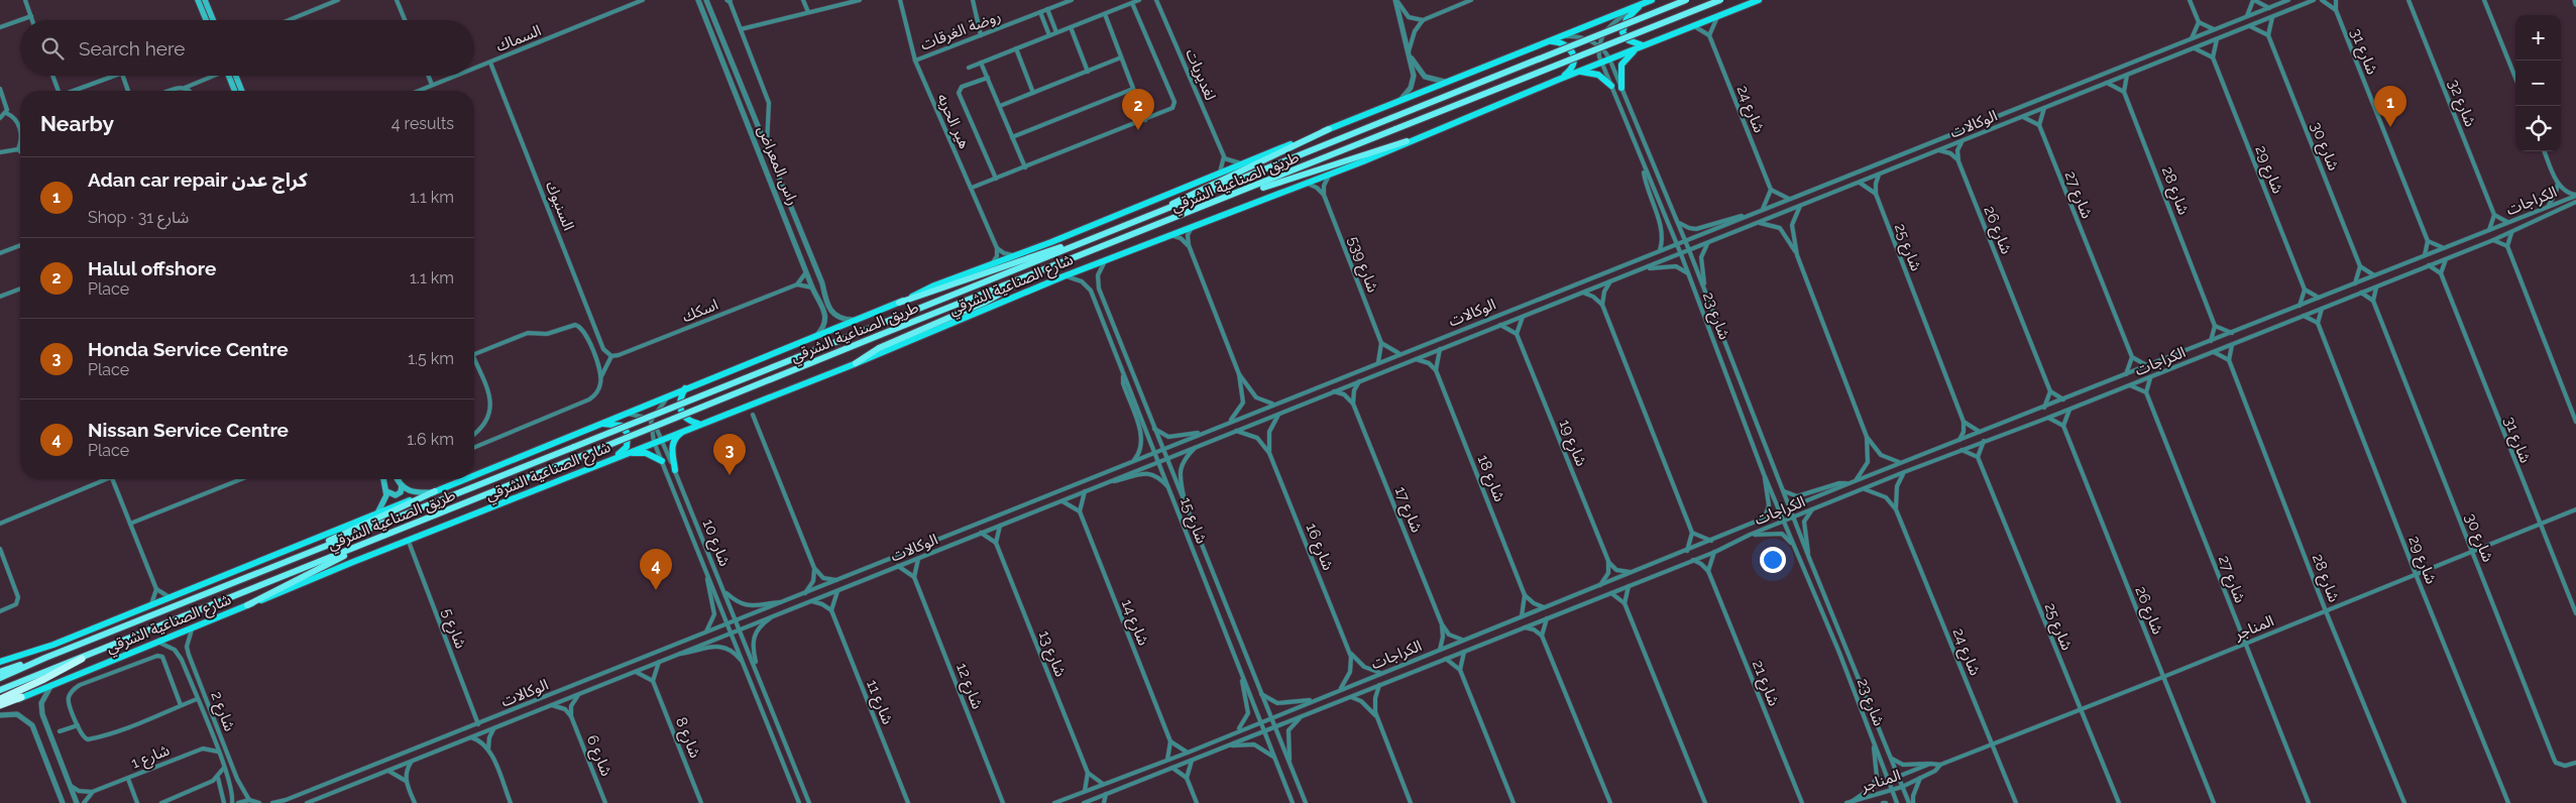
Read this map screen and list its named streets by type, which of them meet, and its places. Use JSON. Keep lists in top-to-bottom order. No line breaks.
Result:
{"streets":{"highway":["طريق الصناعية الشرقي"],"main road":["شارع الصناعية الشرقي"],"street":["روضة الغرقات","السماك","شارع 31","لغديريات","شارع 32","شارع 24","هير الحربه","الوكالات","شارع 30","راس المعراض","شارع 29","شارع 28","شارع 27","الكراجات","السنبوك","شارع 26","شارع 25","شارع 539","اسكك","شارع 23","شارع 19","شارع 18","شارع 17","شارع 15","شارع 10","شارع 16","شارع 14","المناجر","شارع 5","شارع 13","شارع 21","شارع 12","شارع 11","شارع 2","شارع 8","شارع 6","شارع 1"]},"crossings":[["روضة الغرقات","هير الحربه"],["السماك","السنبوك"],["شارع 31","المناجر"],["شارع 24","الكراجات"],["شارع 24","المناجر"],["الوكالات","شارع 23"],["الوكالات","شارع 15"],["الوكالات","شارع 10"],["الوكالات","شارع 16"],["الوكالات","شارع 5"],["شارع 30","المناجر"],["راس المعراض","شارع الصناعية الشرقي"],["شارع 29","المناجر"],["طريق الصناعية الشرقي","شارع الصناعية الشرقي"],["طريق الصناعية الشرقي","شارع 23"],["طريق الصناعية الشرقي","شارع 15"],["شارع 28","المناجر"],["شارع 27","المناجر"],["الكراجات","شارع 23"],["الكراجات","شارع 17"],["الكراجات","شارع 15"],["الكراجات","شارع 16"],["السنبوك","اسكك"],["شارع 26","المناجر"],["شارع 25","المناجر"],["شارع الصناعية الشرقي","شارع 15"],["شارع الصناعية الشرقي","شارع 10"],["شارع الصناعية الشرقي","شارع 5"],["شارع الصناعية الشرقي","شارع 2"],["شارع 23","المناجر"],["شارع 2","شارع 1"]],"page":{"map_buttons":["+","−"],"search":"Search here","pins":["1","2","3","4"],"heading":["Nearby","4 results"],"list":[{"mark":"1","name":"Adan car repair كراج عدن","note":"Shop · شارع 31","value":"1.1 km"},{"mark":"2","name":"Halul offshore","note":"Place","value":"1.1 km"},{"mark":"3","name":"Honda Service Centre","note":"Place","value":"1.5 km"},{"mark":"4","name":"Nissan Service Centre","note":"Place","value":"1.6 km"}]}}
